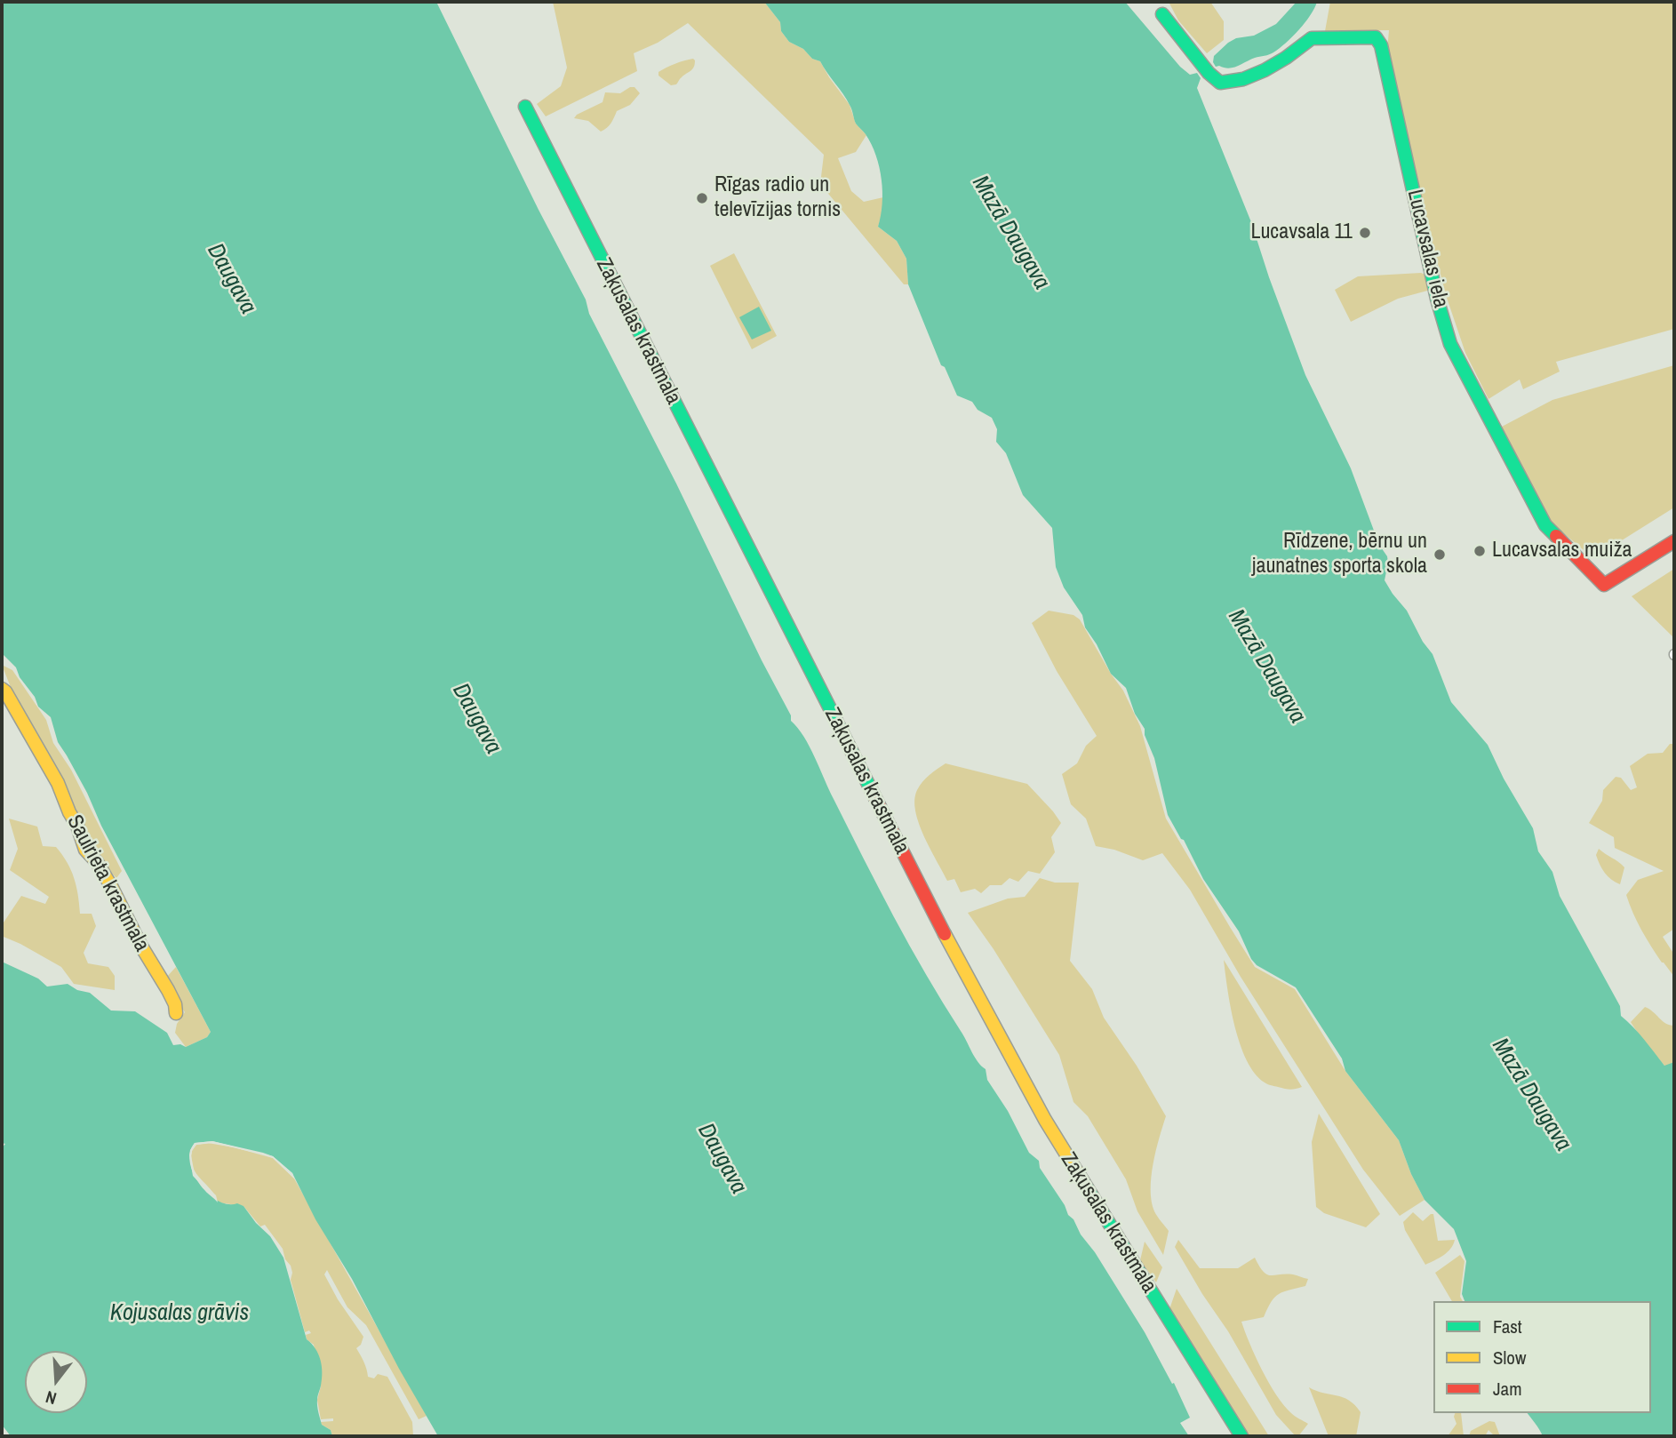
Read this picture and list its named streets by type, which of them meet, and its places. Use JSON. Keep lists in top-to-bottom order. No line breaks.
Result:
{"streets":{"street":["Lucavsalas iela","Zaķusalas krastmala","Saulrieta krastmala"]},"water":["Mazā Daugava","Daugava","Kojusalas grāvis"],"places":["Rīgas radio un televīzijas tornis","Lucavsala 11","Lucavsalas muiža","Rīdzene, bērnu un jaunatnes sporta skola"],"legend":["Fast","Slow","Jam"],"north":"bottom"}
